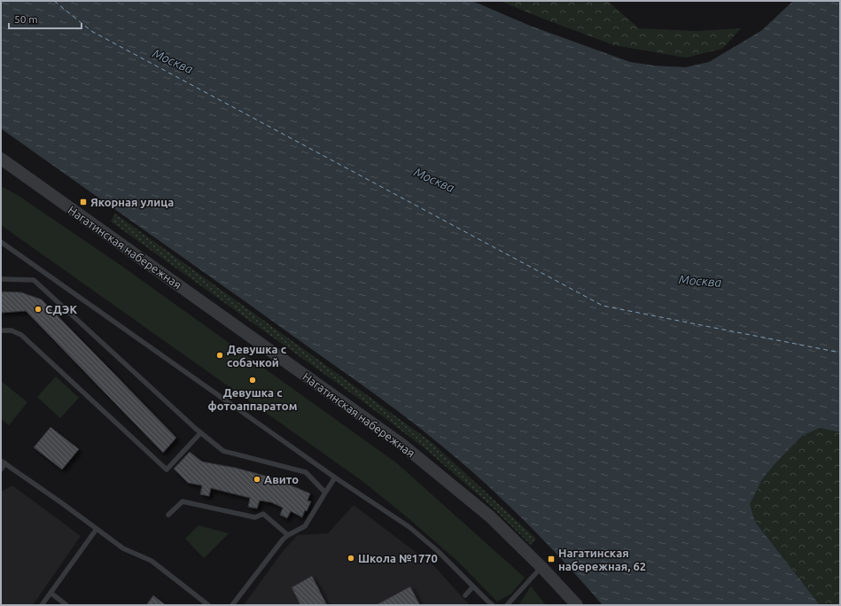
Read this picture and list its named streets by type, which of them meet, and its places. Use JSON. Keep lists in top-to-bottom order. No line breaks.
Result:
{"streets":{"street":["Нагатинская набережная"]},"water":["Москва"],"places":{"transit":["Якорная улица","Нагатинская набережная, 62"],"other":["СДЭК","Девушка с собачкой","Девушка с фотоаппаратом","Авито","Школа №1770"]},"scale_bar":"50 m"}
